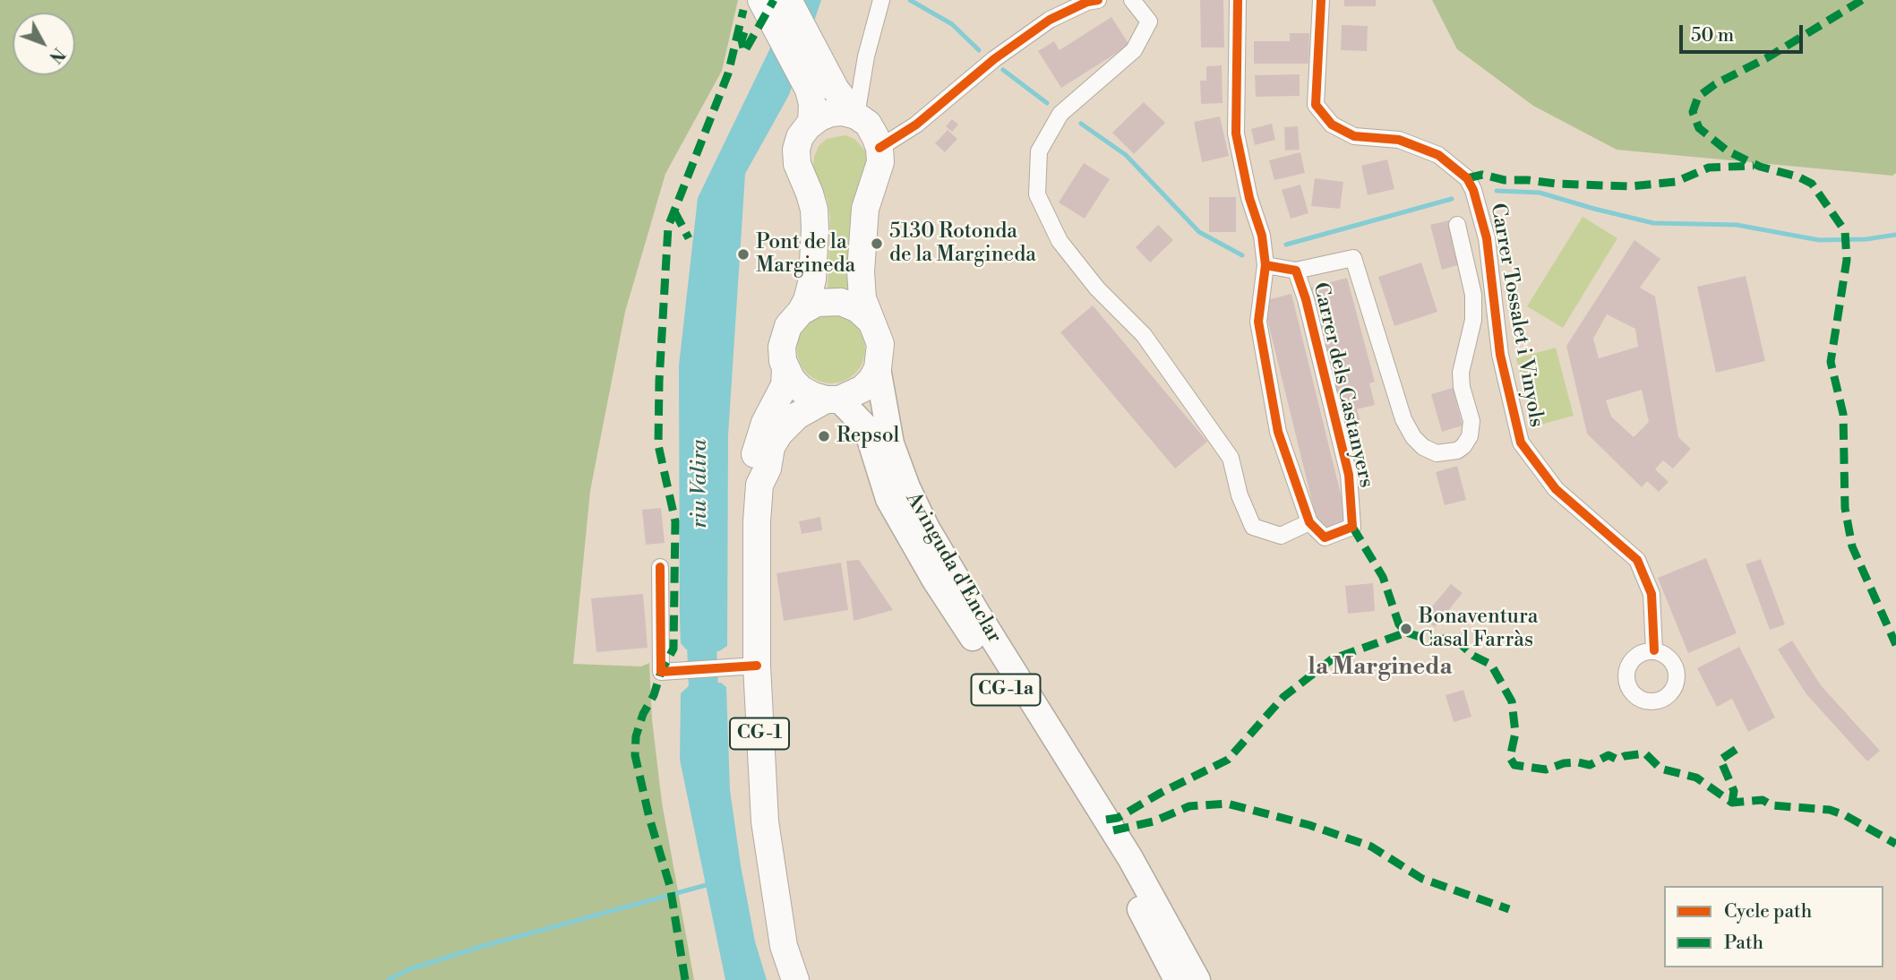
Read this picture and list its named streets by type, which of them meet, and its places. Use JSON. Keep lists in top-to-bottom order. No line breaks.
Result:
{"streets":{"highway":["CG-1"],"main road":["Avinguda d'Enclar","CG-1a"],"street":["Carrer Tossalet i Vinyols","Carrer dels Castanyers"]},"crossings":[["Avinguda d'Enclar","CG-1"]],"districts":["la Margineda"],"water":["riu Valira"],"places":["5130 Rotonda de la Margineda","Pont de la Margineda","Repsol","Bonaventura Casal Farràs"],"legend":["Cycle path","Path"],"scale_bar":"50 m","north":"bottom right"}
